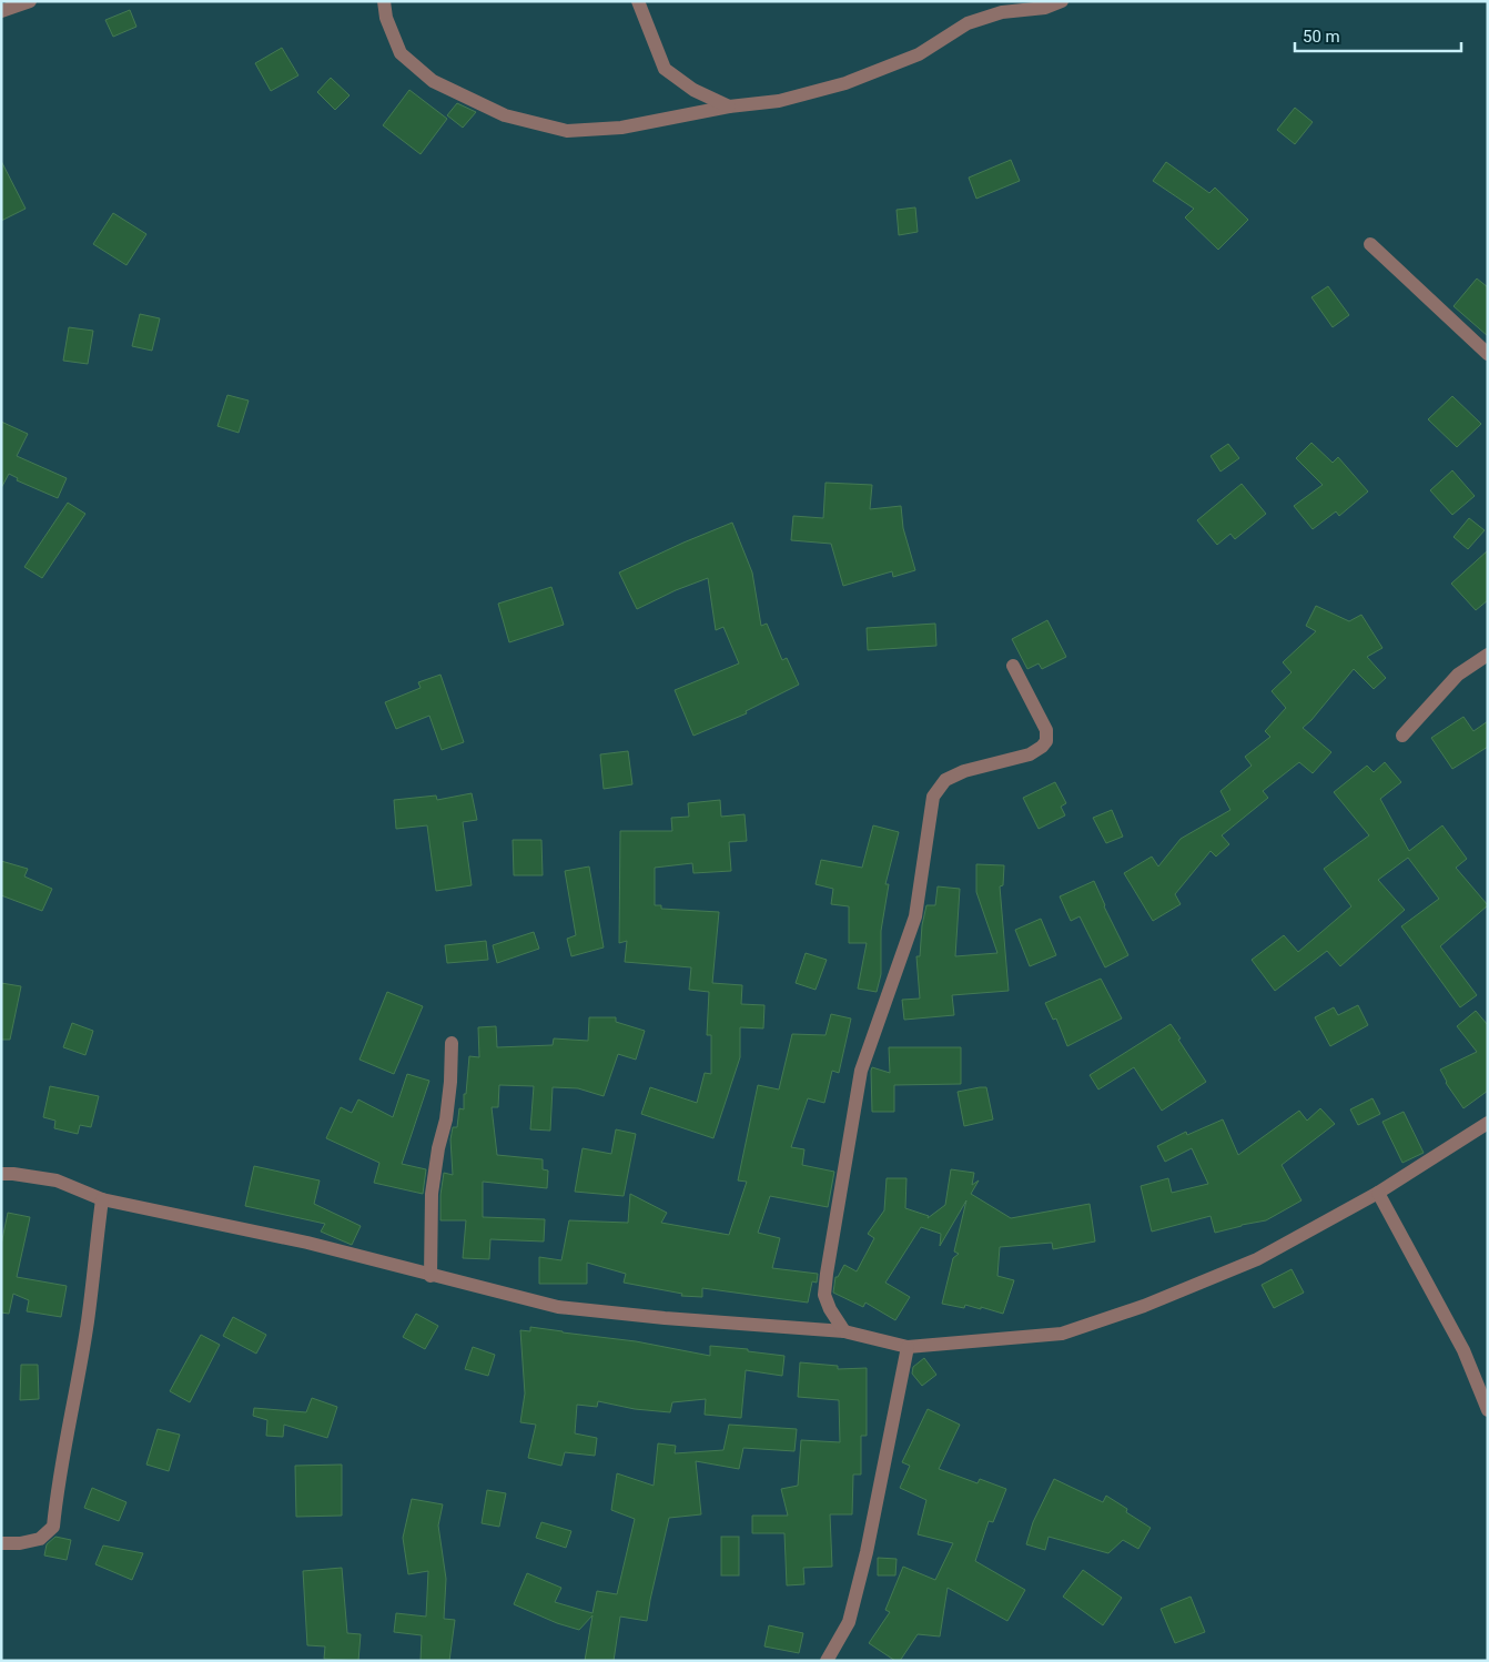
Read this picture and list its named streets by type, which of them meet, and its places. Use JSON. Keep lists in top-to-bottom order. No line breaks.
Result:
{"scale_bar":"50 m"}
